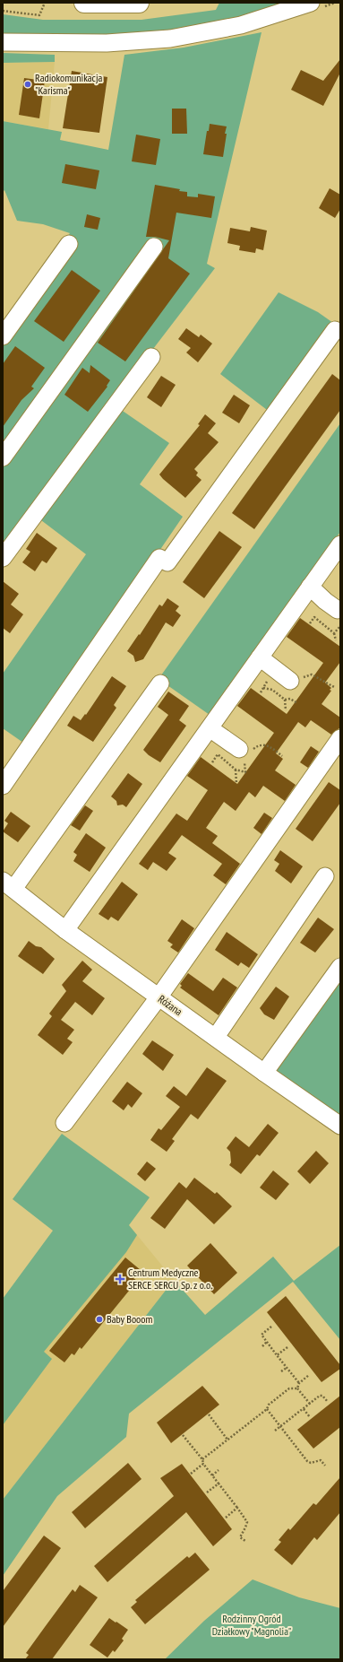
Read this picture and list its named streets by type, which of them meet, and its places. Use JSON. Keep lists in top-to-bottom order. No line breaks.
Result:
{"streets":{"street":["Różana"]},"parks":["Rodzinny Ogród Działkowy \"Magnolia\""],"places":{"other":["Radiokomunikacja \"Karisma\"","Baby Booom"],"health":["Centrum Medyczne SERCE SERCU Sp. z o.o."]}}
